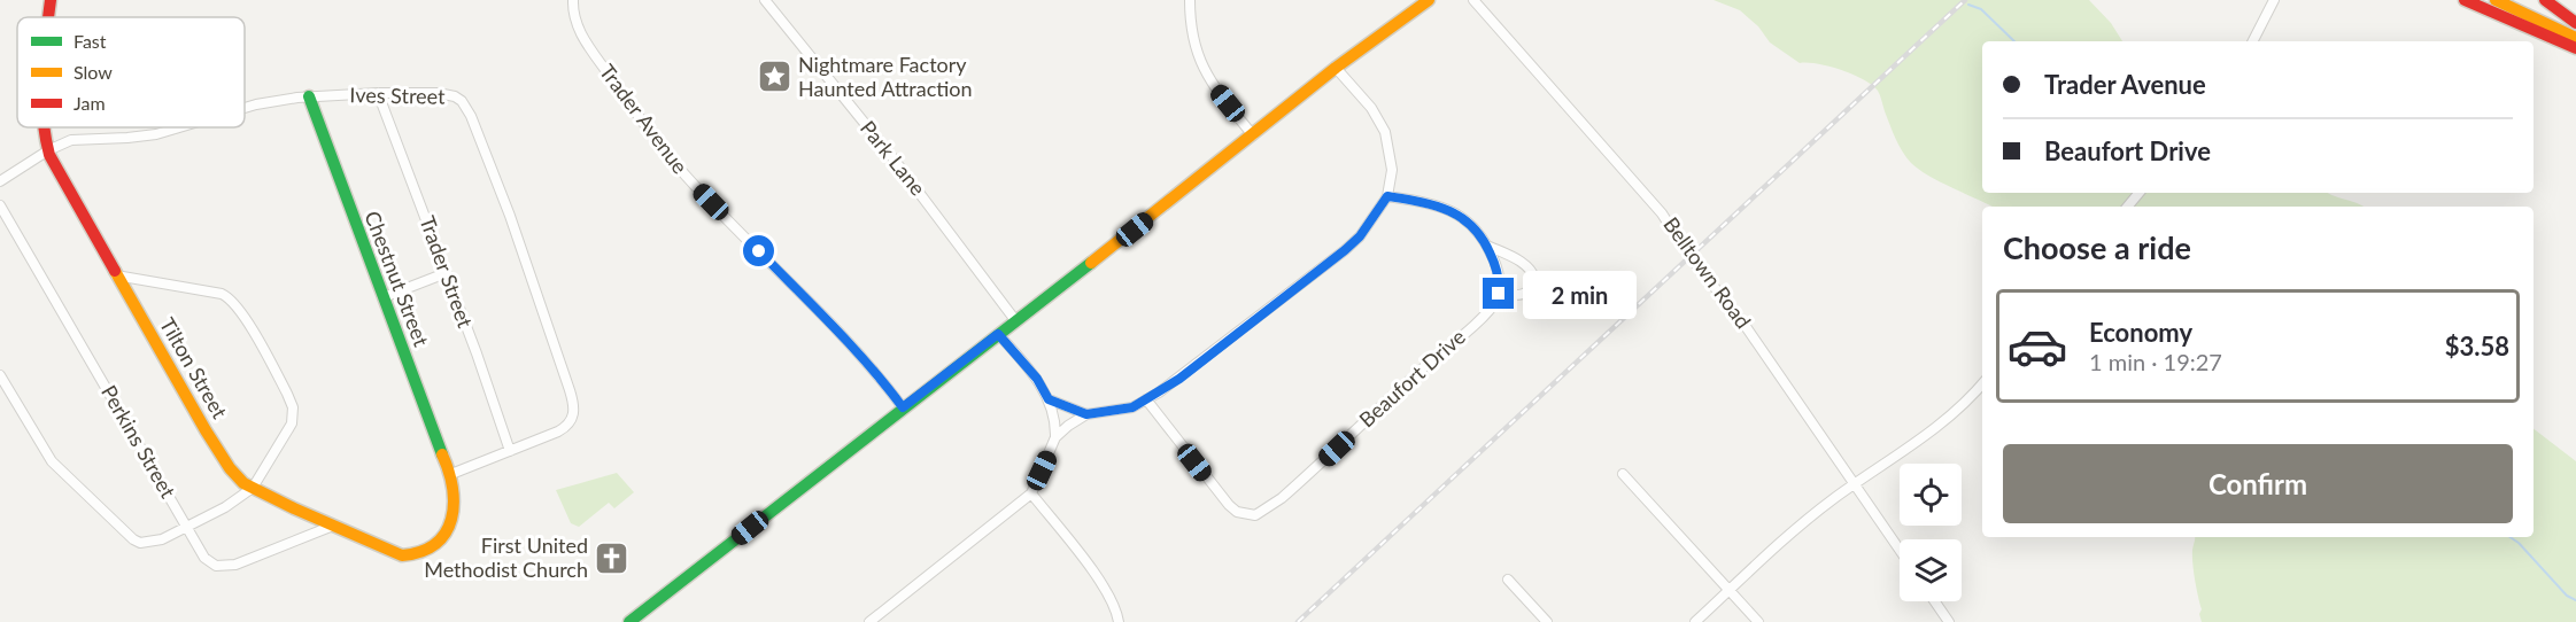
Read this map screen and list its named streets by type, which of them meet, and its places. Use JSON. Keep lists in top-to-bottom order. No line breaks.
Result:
{"streets":{"street":["Ives Street","Trader Avenue","Park Lane","Trader Street","Belltown Road","Chestnut Street","Tilton Street","Beaufort Drive","Perkins Street"]},"crossings":[["Ives Street","Trader Street"],["Ives Street","Chestnut Street"],["Ives Street","Tilton Street"],["Chestnut Street","Tilton Street"],["Tilton Street","Perkins Street"]],"places":{"place":["Nightmare Factory Haunted Attraction"],"church":["First United Methodist Church"]},"legend":["Fast","Slow","Jam"],"page":{"banner":["Trader Avenue","Beaufort Drive"],"heading":"Choose a ride","bubble":"2 min","list":[{"name":"Economy","note":"1 min · 19:27","value":"$3.58"}],"buttons":"Confirm"}}
